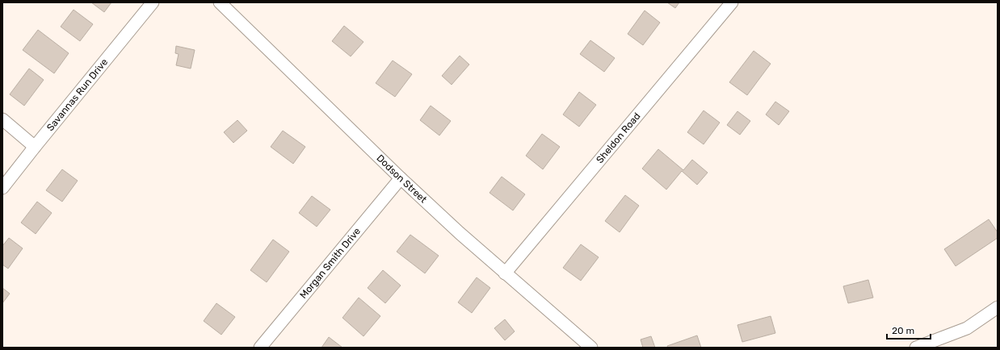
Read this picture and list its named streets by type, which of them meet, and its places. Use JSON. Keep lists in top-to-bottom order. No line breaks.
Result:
{"streets":{"street":["Savannas Run Drive","Sheldon Road","Dodson Street","Morgan Smith Drive"]},"crossings":[["Sheldon Road","Dodson Street"],["Dodson Street","Morgan Smith Drive"]],"scale_bar":"20 m"}
